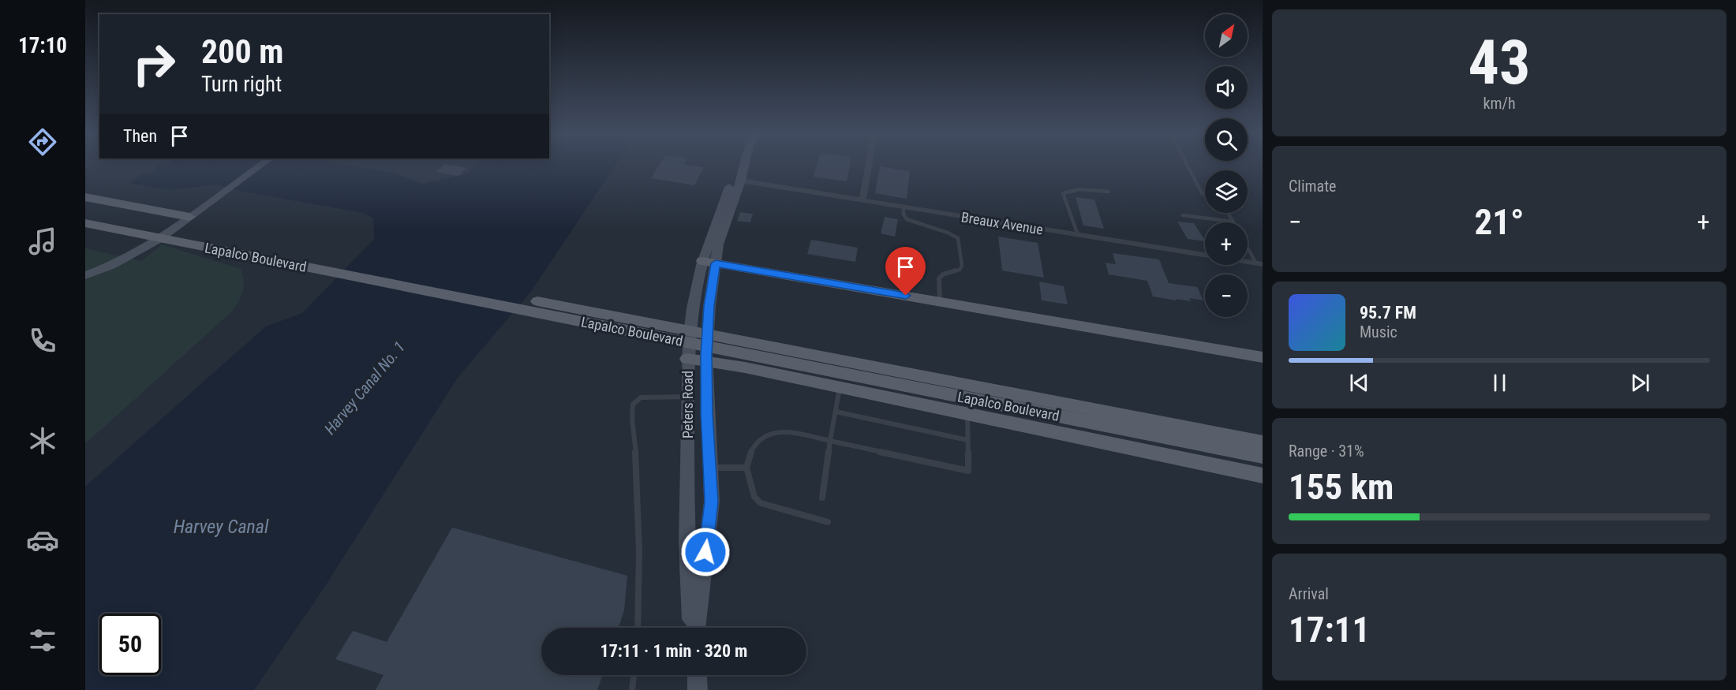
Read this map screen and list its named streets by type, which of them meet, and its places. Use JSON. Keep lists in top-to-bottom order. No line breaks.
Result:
{"streets":{"main road":["Lapalco Boulevard","Peters Road"],"street":["Breaux Avenue"]},"crossings":[["Breaux Avenue","Peters Road"]],"water":["Harvey Canal No. 1","Harvey Canal"],"north":"top right","page":{"tabs":"17:10","tile":[["43","km/h"],"Climate",["Range · 31%","155 km"],["Arrival","17:11"]],"map_buttons":["+","−"],"turn":["200 m","Turn right"],"then":"Then","heat":["−","21°","+"],"song":["95.7 FM","Music"],"limit":"50","trip":"17:11 · 1 min · 320 m"}}
